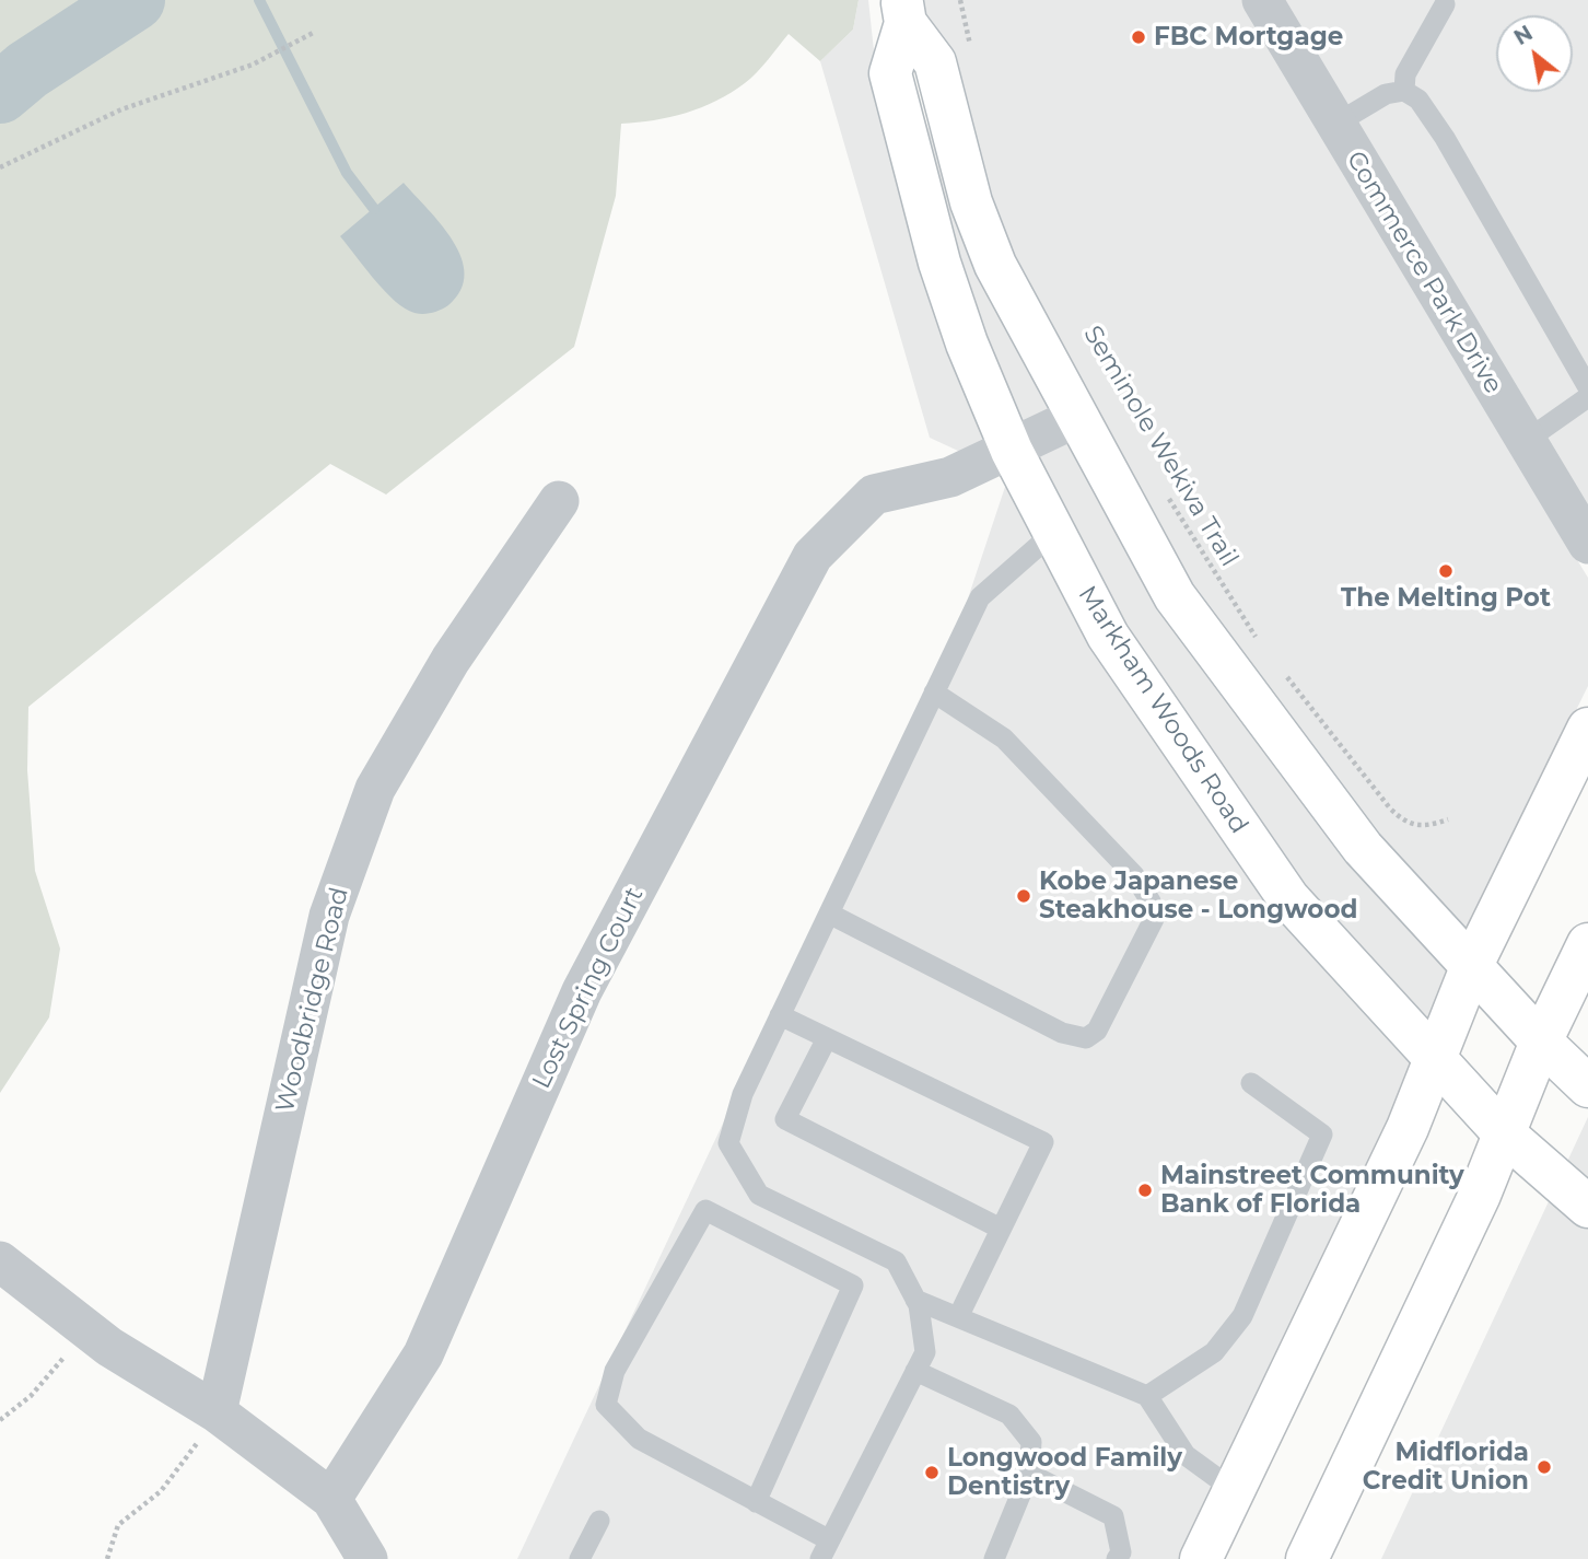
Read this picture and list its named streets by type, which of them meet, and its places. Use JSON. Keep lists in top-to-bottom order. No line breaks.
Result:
{"streets":{"main road":["Markham Woods Road"],"street":["Commerce Park Drive","Lost Spring Court","Woodbridge Road"],"path":["Seminole Wekiva Trail"]},"crossings":[["Markham Woods Road","Lost Spring Court"]],"places":["FBC Mortgage","The Melting Pot","Kobe Japanese Steakhouse - Longwood","Mainstreet Community Bank of Florida","Midflorida Credit Union","Longwood Family Dentistry"],"north":"top left"}
